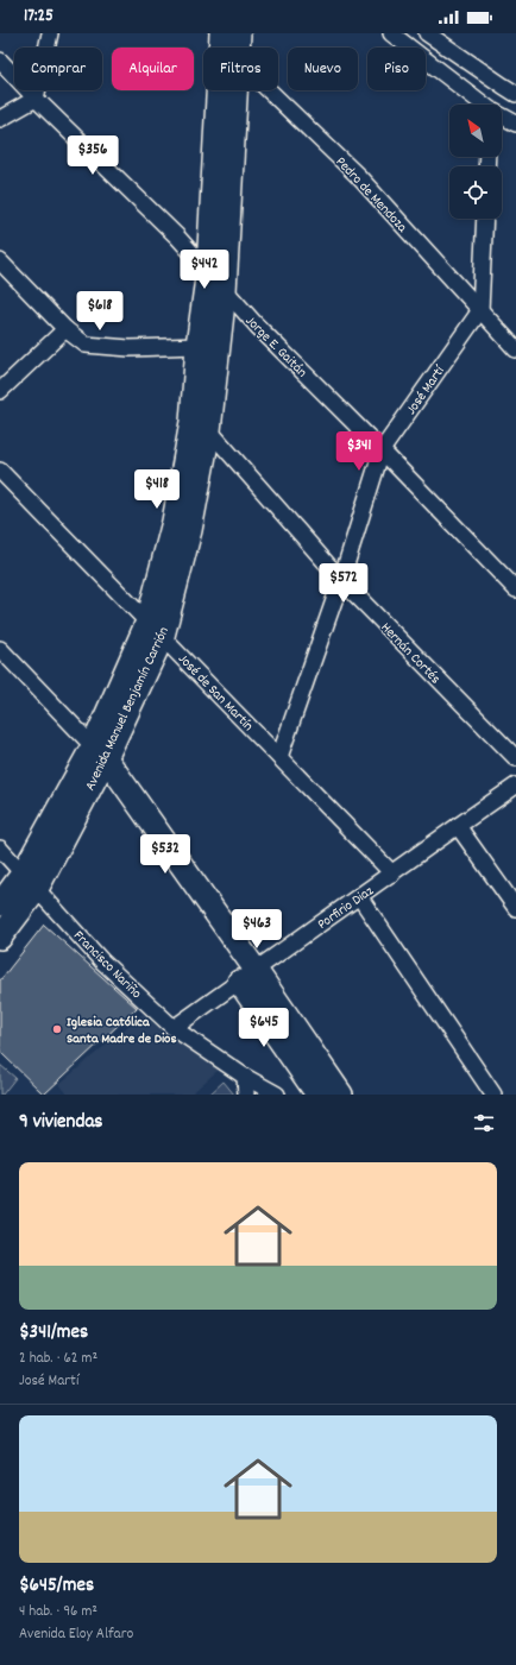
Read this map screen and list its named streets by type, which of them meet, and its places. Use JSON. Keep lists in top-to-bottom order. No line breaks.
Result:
{"streets":{"main road":["Avenida Manuel Benjamín Carrión"],"street":["Pedro de Mendoza","Jorge E. Gaitán","José Martí","Hernán Cortés","José de San Martín","Porfirio Diaz","Francisco Nariño"]},"crossings":[["Pedro de Mendoza","José Martí"],["Pedro de Mendoza","Avenida Manuel Benjamín Carrión"],["Jorge E. Gaitán","José Martí"],["Jorge E. Gaitán","Avenida Manuel Benjamín Carrión"],["José Martí","Hernán Cortés"],["José Martí","José de San Martín"],["Hernán Cortés","Avenida Manuel Benjamín Carrión"],["José de San Martín","Avenida Manuel Benjamín Carrión"],["José de San Martín","Porfirio Diaz"],["Avenida Manuel Benjamín Carrión","Francisco Nariño"],["Porfirio Diaz","Francisco Nariño"]],"places":["Iglesia Católica Santa Madre de Dios"],"north":"top left","page":{"status":"17:25","chip":["Comprar","Alquilar","Filtros","Nuevo","Piso"],"price":["$356","$442","$618","$341","$418","$572","$532","$463","$645"],"heading":"9 viviendas","list":[{"name":"$341/mes","note":"2 hab. · 62 m² · José Martí"},{"name":"$645/mes","note":"4 hab. · 96 m² · Avenida Eloy Alfaro"}]}}
